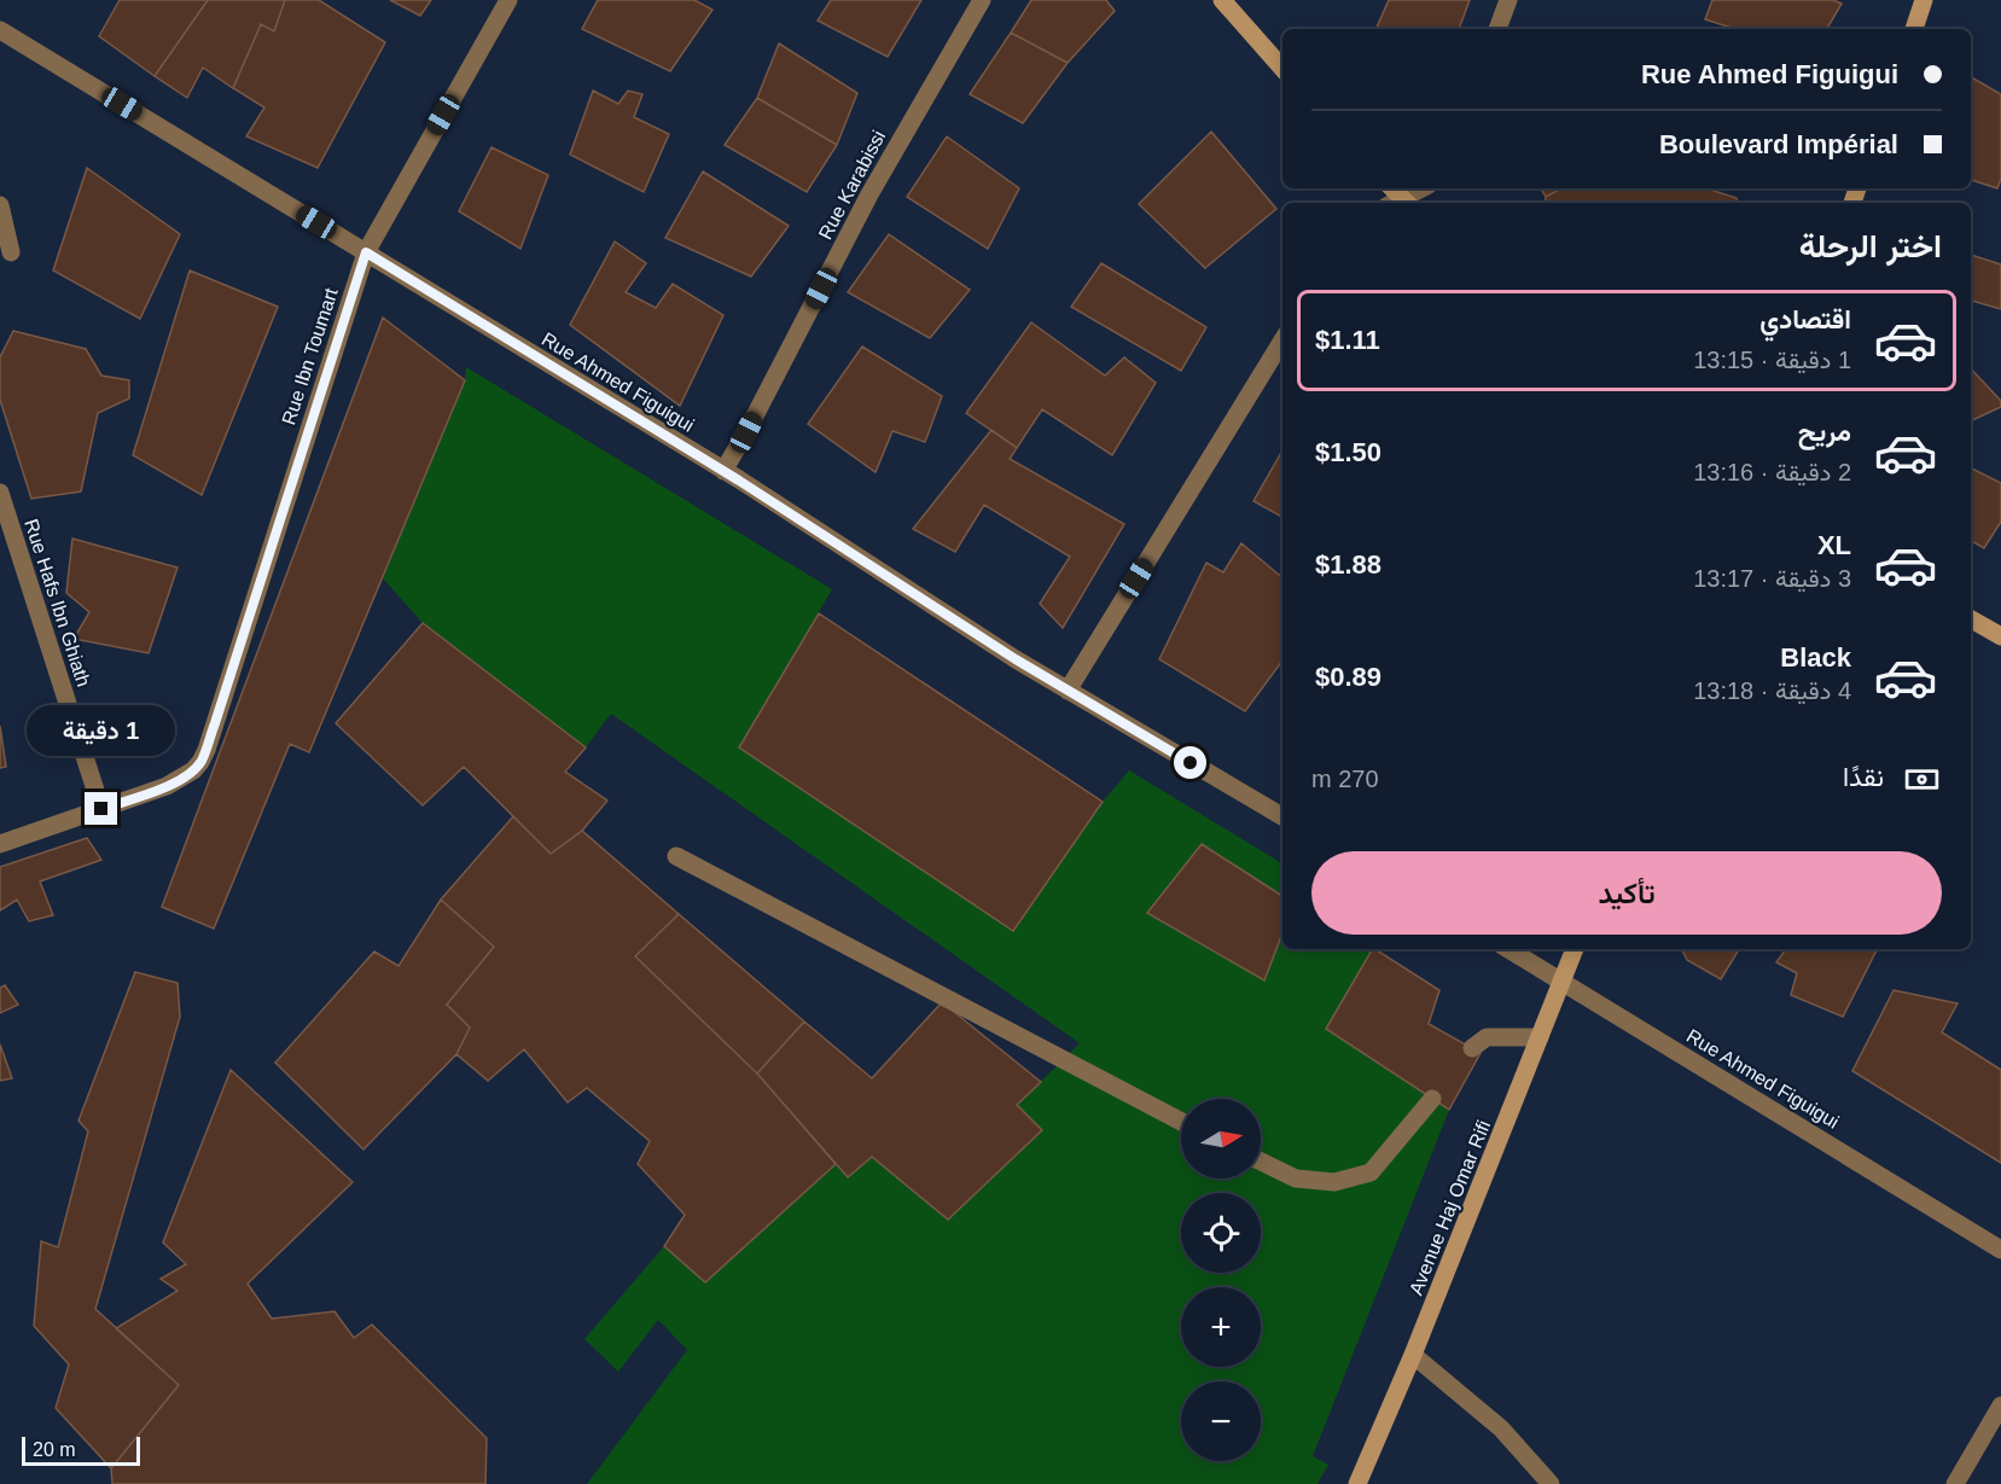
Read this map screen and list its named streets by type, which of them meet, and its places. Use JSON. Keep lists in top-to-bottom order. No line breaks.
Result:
{"streets":{"street":["Rue Karabissi","Rue Ibn Toumart","Rue Ahmed Figuigui","Rue Hafs Ibn Ghiath","Avenue Haj Omar Rifi"]},"crossings":[["Rue Karabissi","Rue Ahmed Figuigui"],["Rue Ibn Toumart","Rue Ahmed Figuigui"],["Rue Ibn Toumart","Rue Hafs Ibn Ghiath"],["Rue Ahmed Figuigui","Avenue Haj Omar Rifi"]],"scale_bar":"20 m","north":"right","page":{"banner":["Rue Ahmed Figuigui","Boulevard Impérial"],"heading":"اختر الرحلة","list":[{"name":"اقتصادي","note":"1 دقيقة · 13:15","value":"$1.11"},{"name":"مريح","note":"2 دقيقة · 13:16","value":"$1.50"},{"name":"XL","note":"3 دقيقة · 13:17","value":"$1.88"},{"name":"Black","note":"4 دقيقة · 13:18","value":"$0.89"}],"bubble":"1 دقيقة","pay":["نقدًا","270 m"],"buttons":"تأكيد","map_buttons":["+","−"],"scale":"20 m"}}
